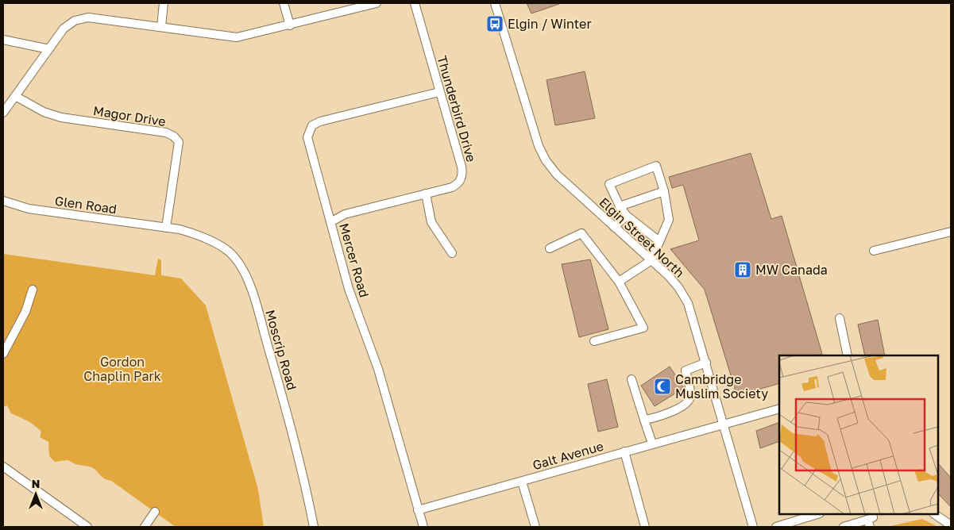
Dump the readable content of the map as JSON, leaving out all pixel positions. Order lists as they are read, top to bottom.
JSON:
{
  "streets": {
    "street": [
      "Thunderbird Drive",
      "Magor Drive",
      "Glen Road",
      "Elgin Street North",
      "Mercer Road",
      "Moscrip Road",
      "Galt Avenue"
    ]
  },
  "crossings": [
    ["Thunderbird Drive", "Mercer Road"],
    ["Magor Drive", "Glen Road"],
    ["Magor Drive", "Moscrip Road"],
    ["Glen Road", "Moscrip Road"],
    ["Elgin Street North", "Galt Avenue"],
    ["Mercer Road", "Galt Avenue"]
  ],
  "parks": ["Gordon Chaplin Park"],
  "places": {
    "bus stop": ["Elgin / Winter"],
    "building": ["MW Canada"],
    "mosque": ["Cambridge Muslim Society"]
  },
  "north": "top"
}
